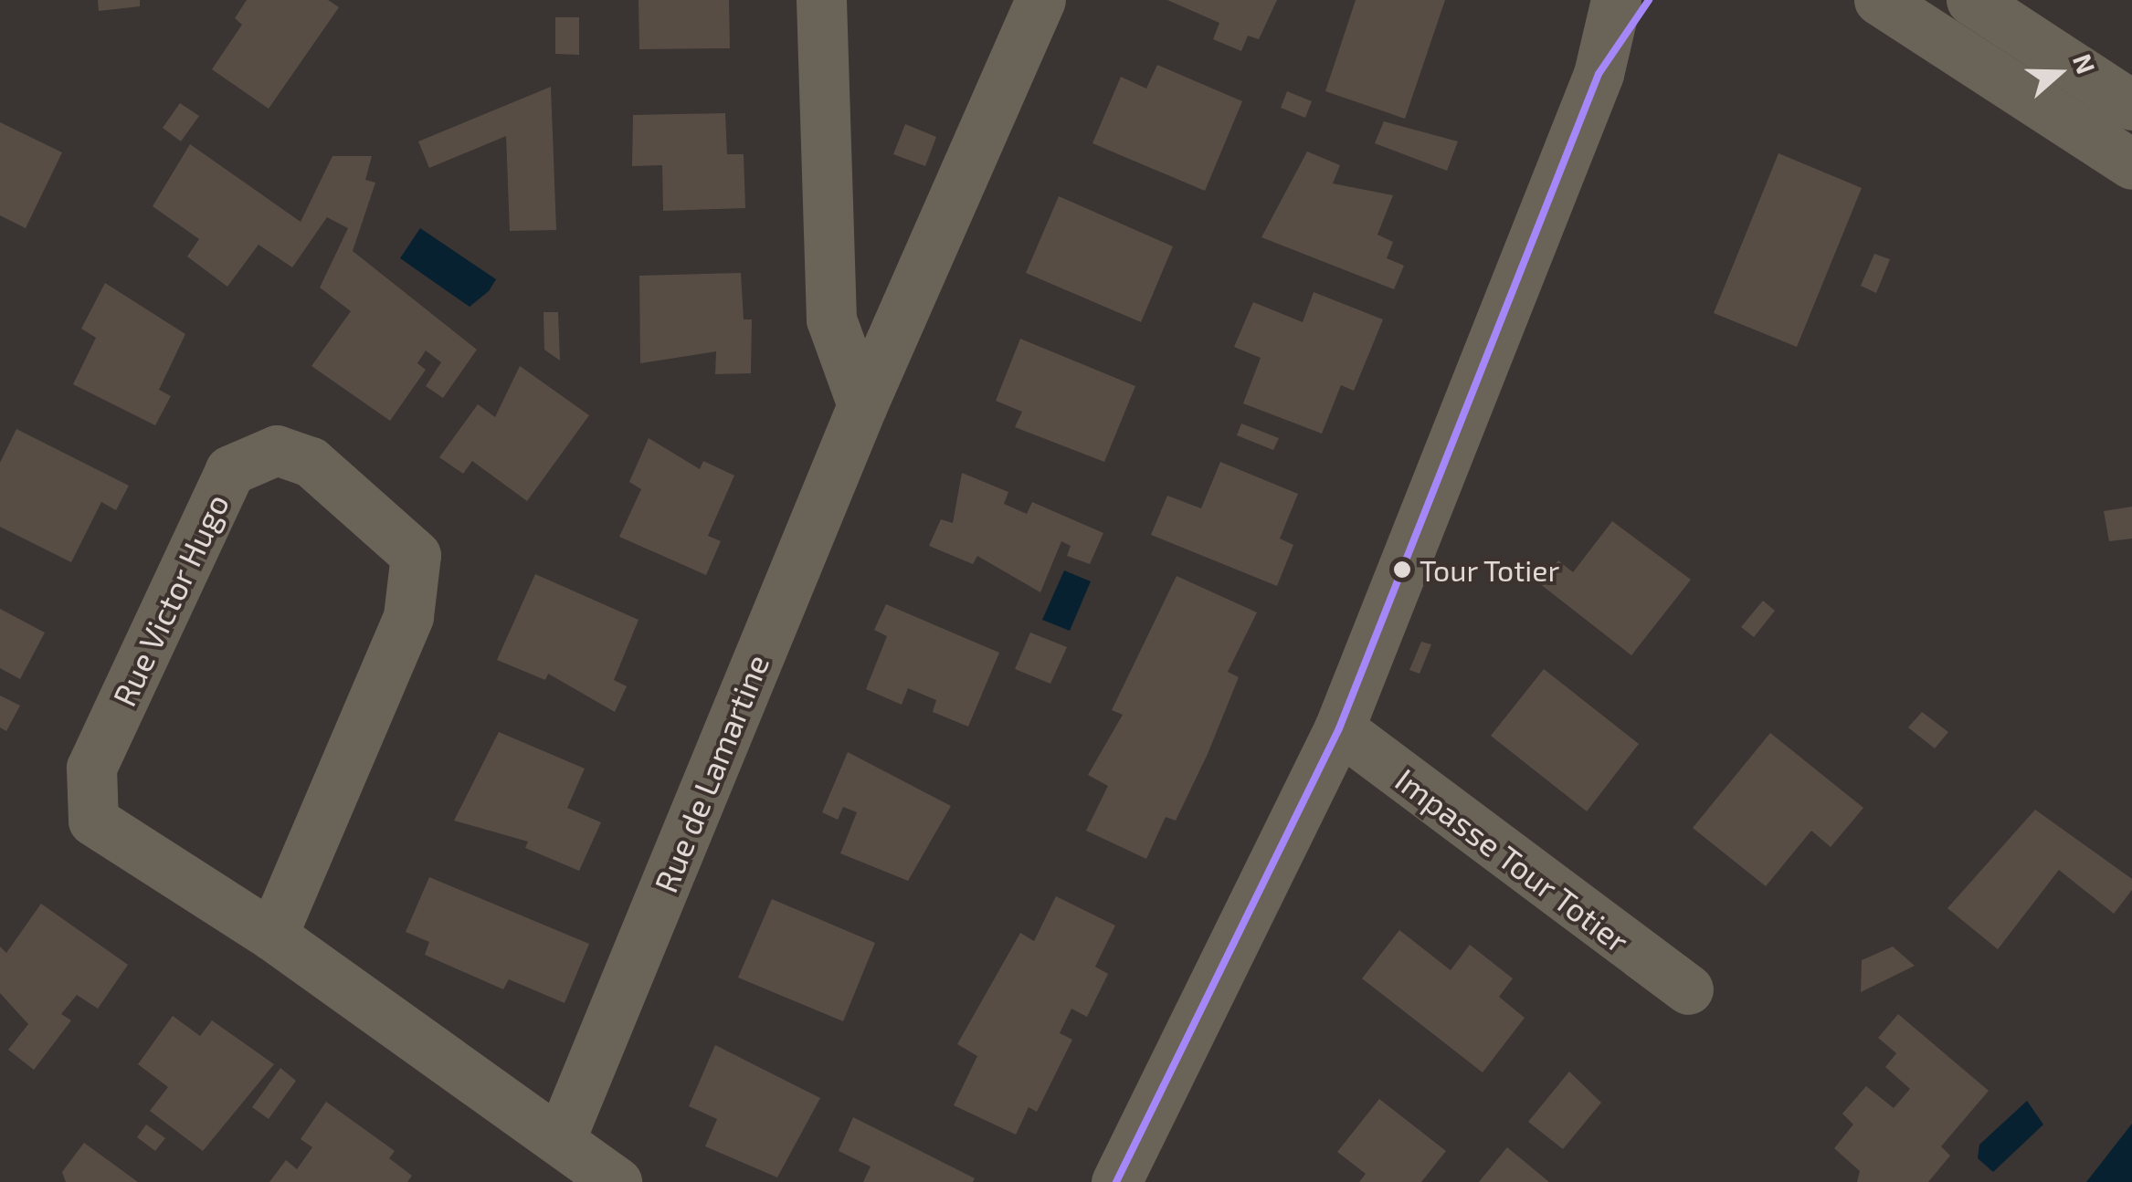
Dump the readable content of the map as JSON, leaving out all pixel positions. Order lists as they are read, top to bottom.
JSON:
{
  "streets": {
    "street": ["Rue Victor Hugo", "Rue de Lamartine", "Impasse Tour Totier"]
  },
  "crossings": [
    ["Rue Victor Hugo", "Rue de Lamartine"]
  ],
  "places": ["Tour Totier"],
  "north": "right"
}
